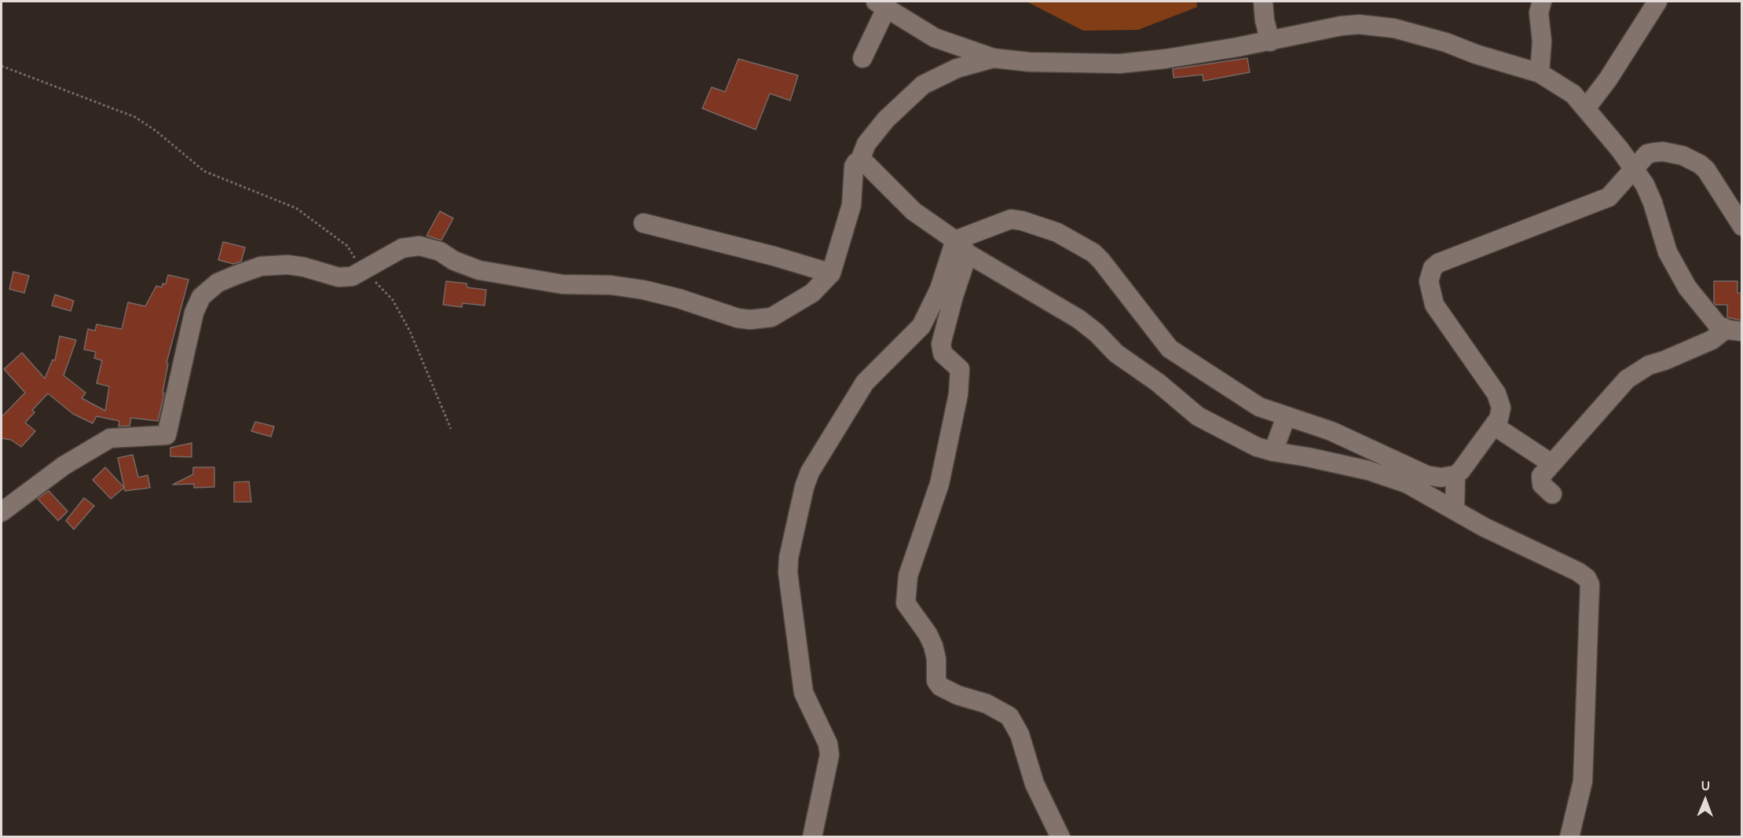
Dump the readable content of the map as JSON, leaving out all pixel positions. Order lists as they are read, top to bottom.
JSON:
{
  "north": "top"
}
